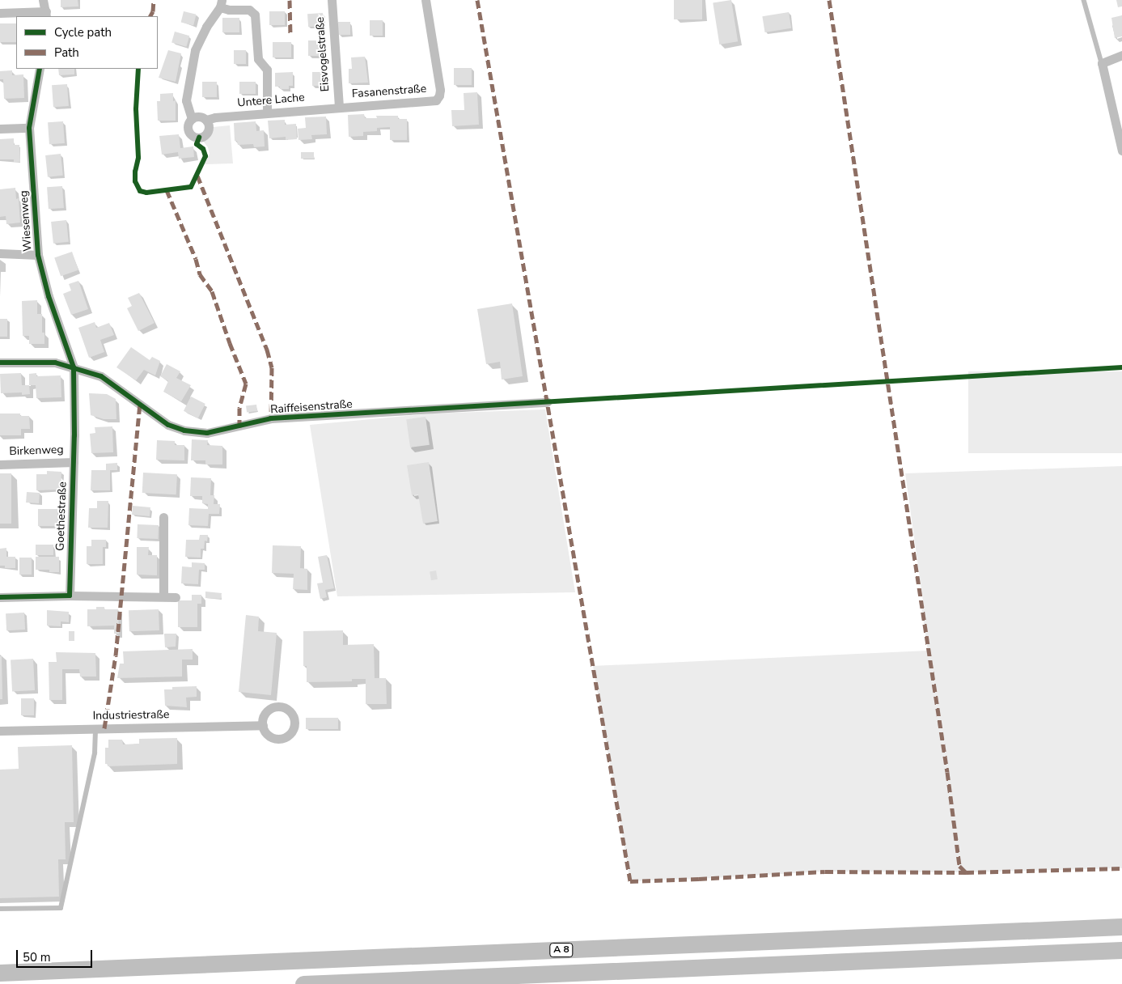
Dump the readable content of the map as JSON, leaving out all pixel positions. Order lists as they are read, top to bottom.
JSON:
{
  "streets": {
    "highway": ["A 8"],
    "street": [
      "Eisvogelstraße",
      "Fasanenstraße",
      "Untere Lache",
      "Wiesenweg",
      "Raiffeisenstraße",
      "Birkenweg",
      "Goethestraße",
      "Industriestraße"
    ]
  },
  "crossings": [
    ["Eisvogelstraße", "Fasanenstraße"],
    ["Eisvogelstraße", "Untere Lache"],
    ["Fasanenstraße", "Untere Lache"],
    ["Wiesenweg", "Raiffeisenstraße"],
    ["Wiesenweg", "Goethestraße"],
    ["Raiffeisenstraße", "Goethestraße"],
    ["Birkenweg", "Goethestraße"]
  ],
  "legend": ["Cycle path", "Path"],
  "scale_bar": "50 m"
}
